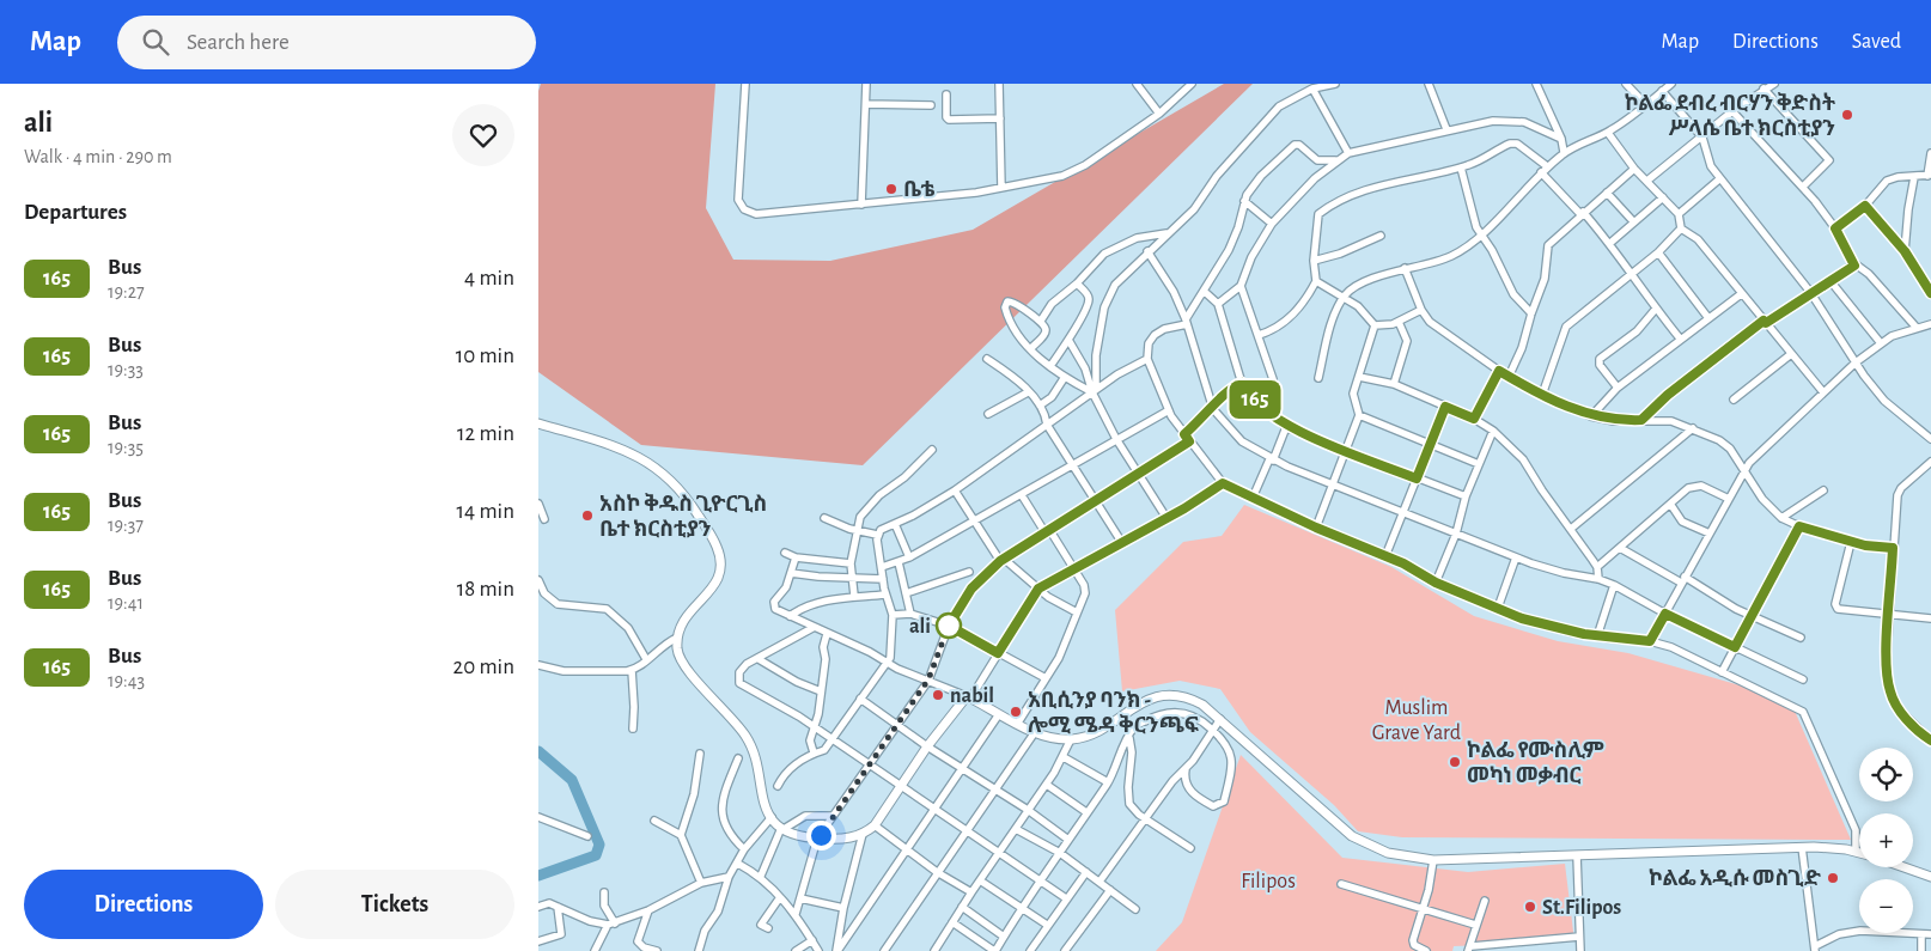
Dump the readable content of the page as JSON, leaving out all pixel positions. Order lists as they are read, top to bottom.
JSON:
{
  "parks": ["Muslim Grave Yard", "Filipos"],
  "places": [
    "ኮልፌ ደብረ ብርሃን ቅድስት ሥላሴ ቤተ ክርስቲያን",
    "ቤቴ",
    "አስኮ ቅዱስ ጊዮርጊስ ቤተ ክርስቲያን",
    "ali",
    "nabil",
    "አቢሲንያ ባንክ - ሎሚ ሜዳ ቅርንጫፍ",
    "ኮልፌ የሙስሊም መካነ መቃብር",
    "ኮልፌ አዲሱ መስጊድ",
    "St.Filipos"
  ],
  "lines": ["bus line 165"],
  "page": {
    "header": "Map",
    "search": "Search here",
    "nav": ["Map", "Directions", "Saved"],
    "heading": [
      ["ali", "Walk · 4 min · 290 m"],
      "Departures"
    ],
    "on_map": "165",
    "list": [
      {
        "mark": "165",
        "name": "Bus",
        "note": "19:27",
        "value": "4 min"
      },
      {
        "mark": "165",
        "name": "Bus",
        "note": "19:33",
        "value": "10 min"
      },
      {
        "mark": "165",
        "name": "Bus",
        "note": "19:35",
        "value": "12 min"
      },
      {
        "mark": "165",
        "name": "Bus",
        "note": "19:37",
        "value": "14 min"
      },
      {
        "mark": "165",
        "name": "Bus",
        "note": "19:41",
        "value": "18 min"
      },
      {
        "mark": "165",
        "name": "Bus",
        "note": "19:43",
        "value": "20 min"
      }
    ],
    "map_buttons": ["+", "−"],
    "buttons": ["Directions", "Tickets"]
  }
}
